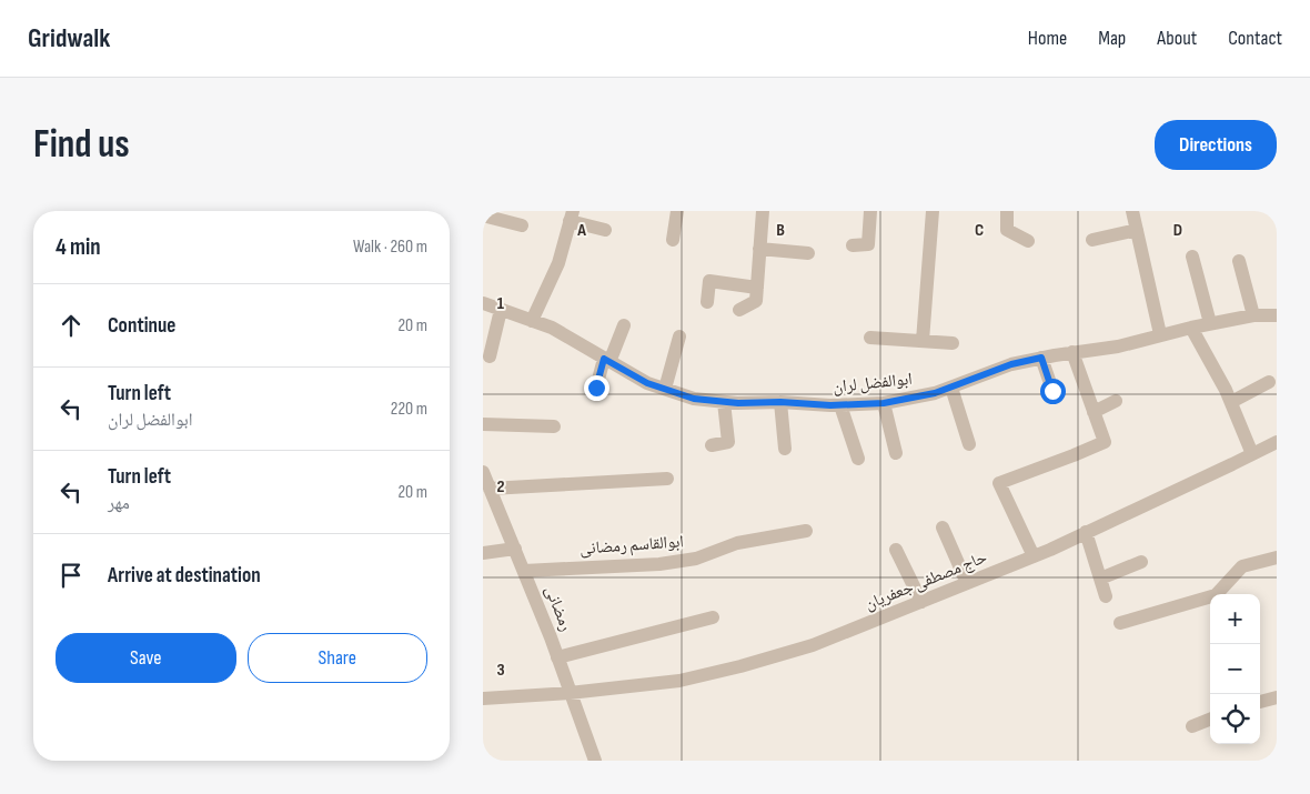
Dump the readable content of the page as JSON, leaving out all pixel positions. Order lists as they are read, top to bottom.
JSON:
{
  "streets": {
    "street": [
      "ابوالفضل لران",
      "ابوالقاسم رمضانی",
      "حاج مصطفی جعفریان",
      "رمضانی"
    ]
  },
  "crossings": [
    ["ابوالقاسم رمضانی", "رمضانی"],
    ["حاج مصطفی جعفریان", "رمضانی"]
  ],
  "page": {
    "header": "Gridwalk",
    "nav": [
      "Home",
      "Map",
      "About",
      "Contact"
    ],
    "buttons": [
      "Directions",
      ["Save", "Share"]
    ],
    "title": "Find us",
    "heading": ["4 min", "Walk · 260 m"],
    "list": [
      ["Continue", "20 m"],
      ["Turn left", "ابوالفضل لران", "220 m"],
      ["Turn left", "مهر", "20 m"],
      "Arrive at destination"
    ],
    "map_buttons": ["+", "−"]
  },
  "grid": {
    "columns": [
      "A",
      "B",
      "C",
      "D"
    ],
    "rows": ["1", "2", "3"]
  }
}
